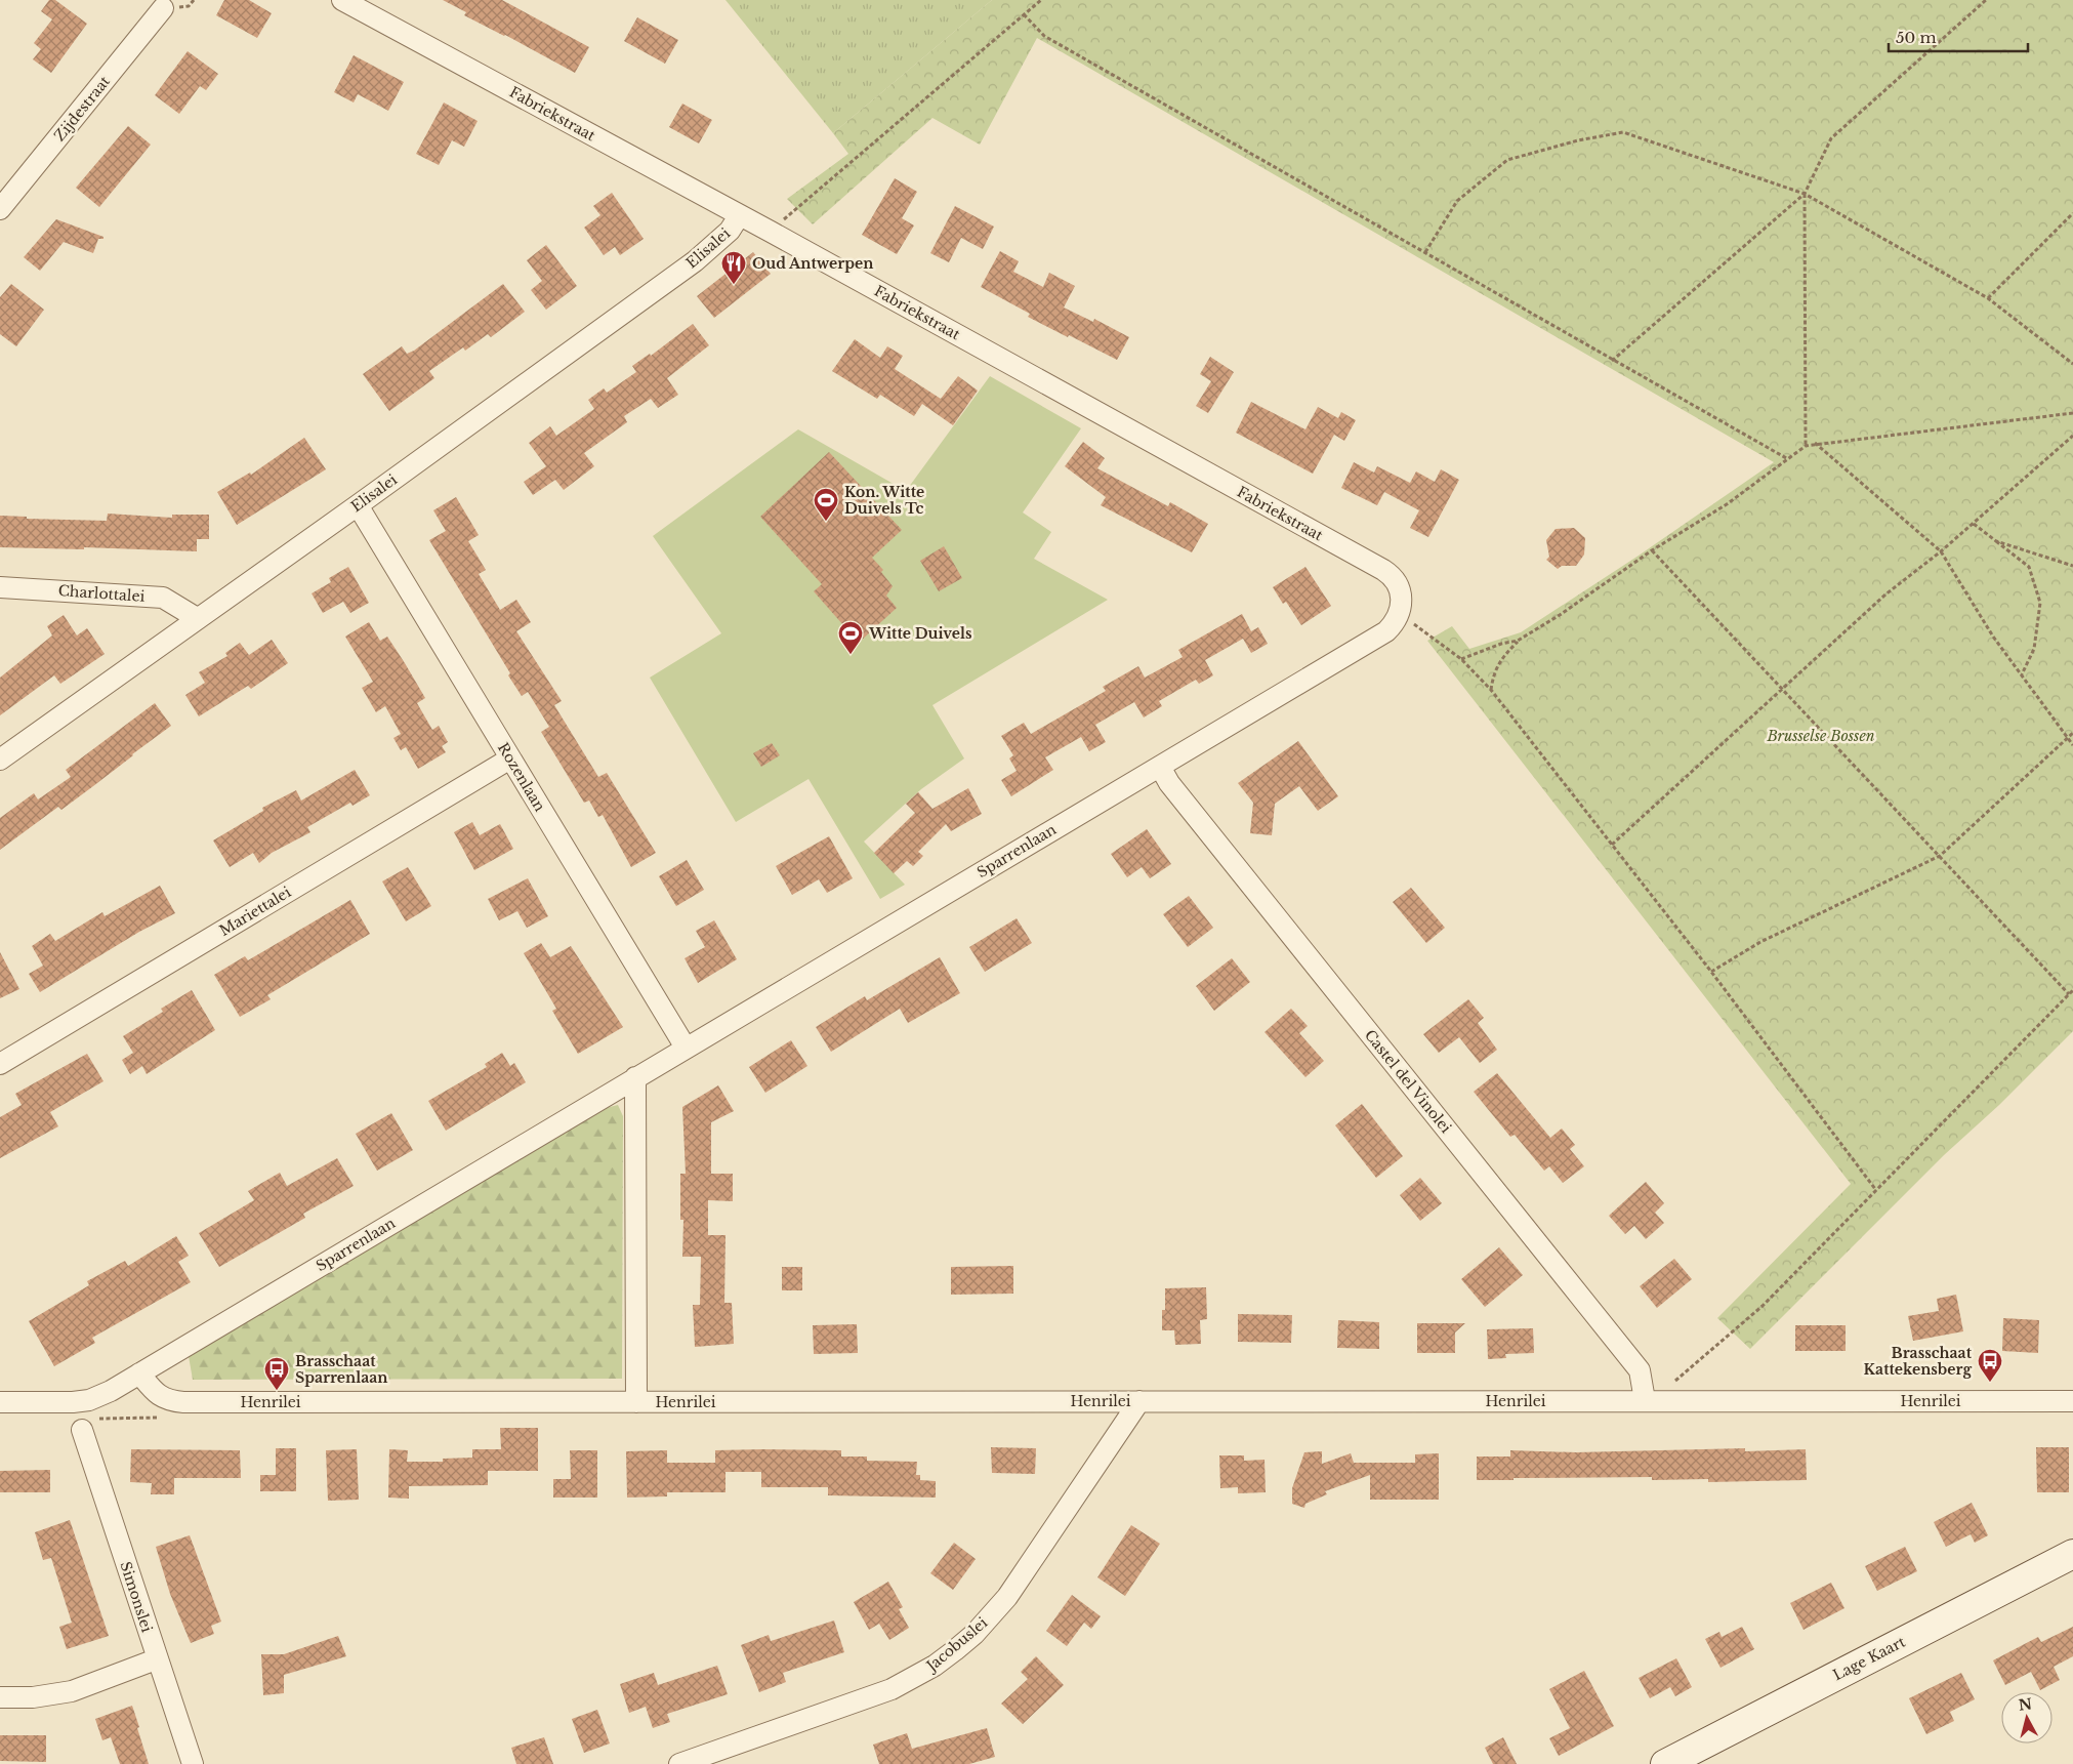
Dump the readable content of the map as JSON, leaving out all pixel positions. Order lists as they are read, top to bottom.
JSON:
{
  "streets": {
    "street": [
      "Zijdestraat",
      "Fabriekstraat",
      "Elisalei",
      "Charlottalei",
      "Rozenlaan",
      "Sparrenlaan",
      "Mariettalei",
      "Castel del Vinolei",
      "Henrilei",
      "Simonslei",
      "Jacobuslei",
      "Lage Kaart"
    ]
  },
  "crossings": [
    ["Fabriekstraat", "Elisalei"],
    ["Fabriekstraat", "Sparrenlaan"],
    ["Elisalei", "Charlottalei"],
    ["Elisalei", "Rozenlaan"],
    ["Rozenlaan", "Sparrenlaan"],
    ["Rozenlaan", "Mariettalei"],
    ["Sparrenlaan", "Castel del Vinolei"],
    ["Sparrenlaan", "Henrilei"],
    ["Castel del Vinolei", "Henrilei"],
    ["Henrilei", "Jacobuslei"]
  ],
  "parks": ["Brusselse Bossen"],
  "places": {
    "restaurant": ["Oud Antwerpen"],
    "sports": ["Kon. Witte Duivels Tc", "Witte Duivels"],
    "bus stop": ["Brasschaat Kattekensberg", "Brasschaat Sparrenlaan"]
  },
  "scale_bar": "50 m",
  "north": "top"
}
